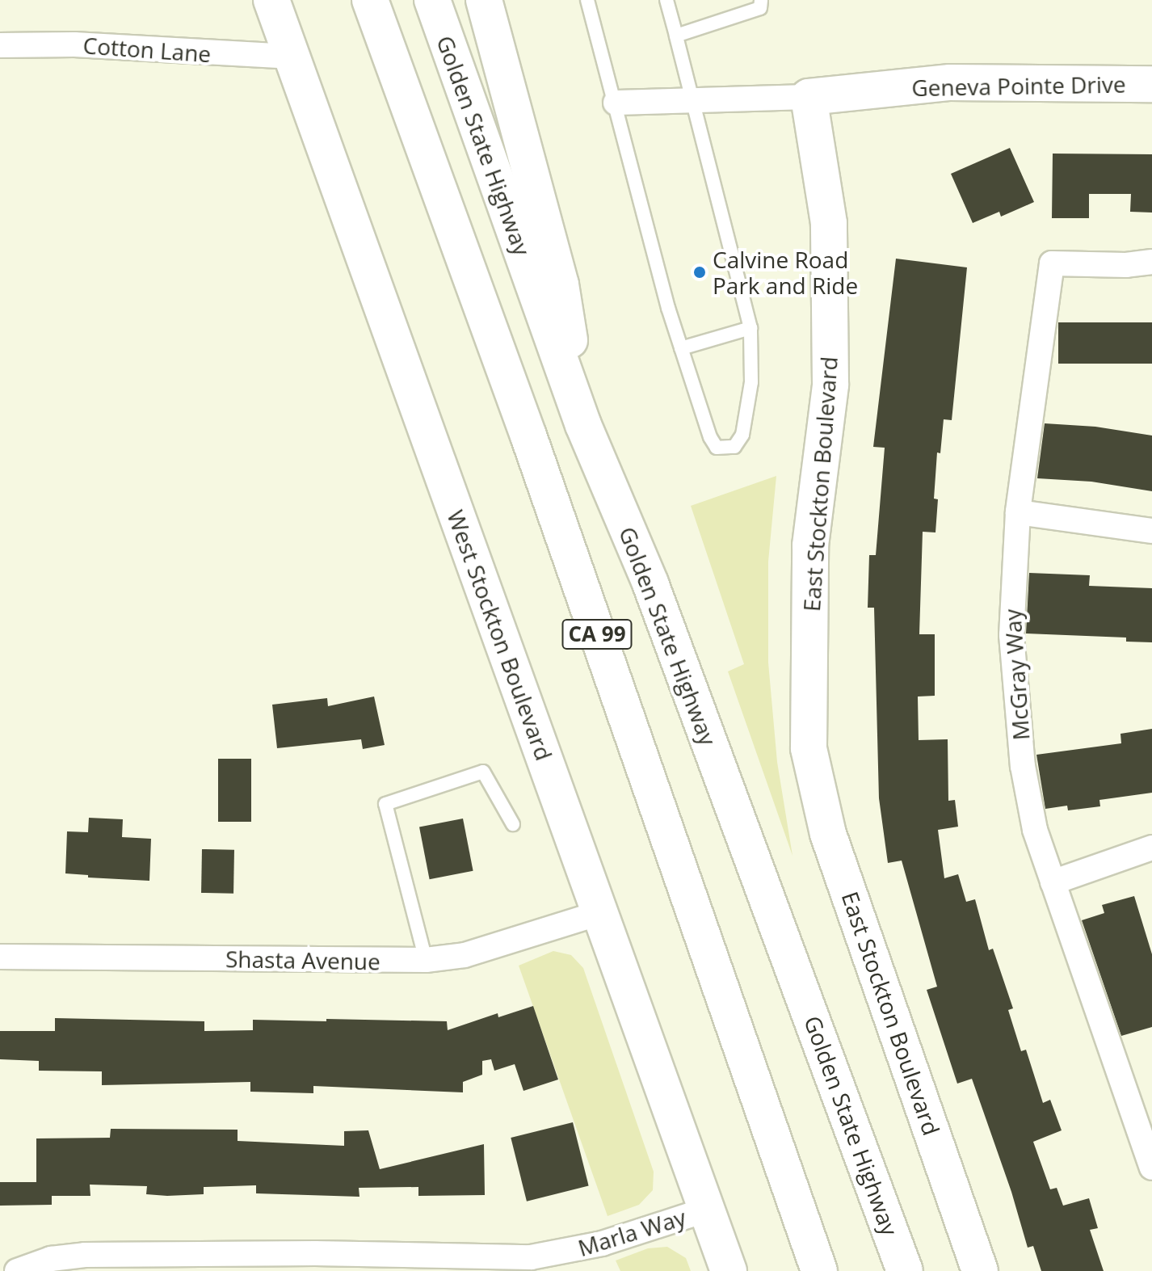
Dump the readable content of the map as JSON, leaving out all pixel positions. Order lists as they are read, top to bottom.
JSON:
{
  "streets": {
    "main road": [
      "Geneva Pointe Drive",
      "Golden State Highway",
      "East Stockton Boulevard",
      "CA 99",
      "West Stockton Boulevard"
    ],
    "street": [
      "Cotton Lane",
      "McGray Way",
      "Shasta Avenue",
      "Marla Way"
    ]
  },
  "crossings": [
    ["Cotton Lane", "West Stockton Boulevard"],
    ["Geneva Pointe Drive", "East Stockton Boulevard"],
    ["West Stockton Boulevard", "Shasta Avenue"],
    ["West Stockton Boulevard", "Marla Way"]
  ],
  "places": ["Calvine Road Park and Ride"]
}
